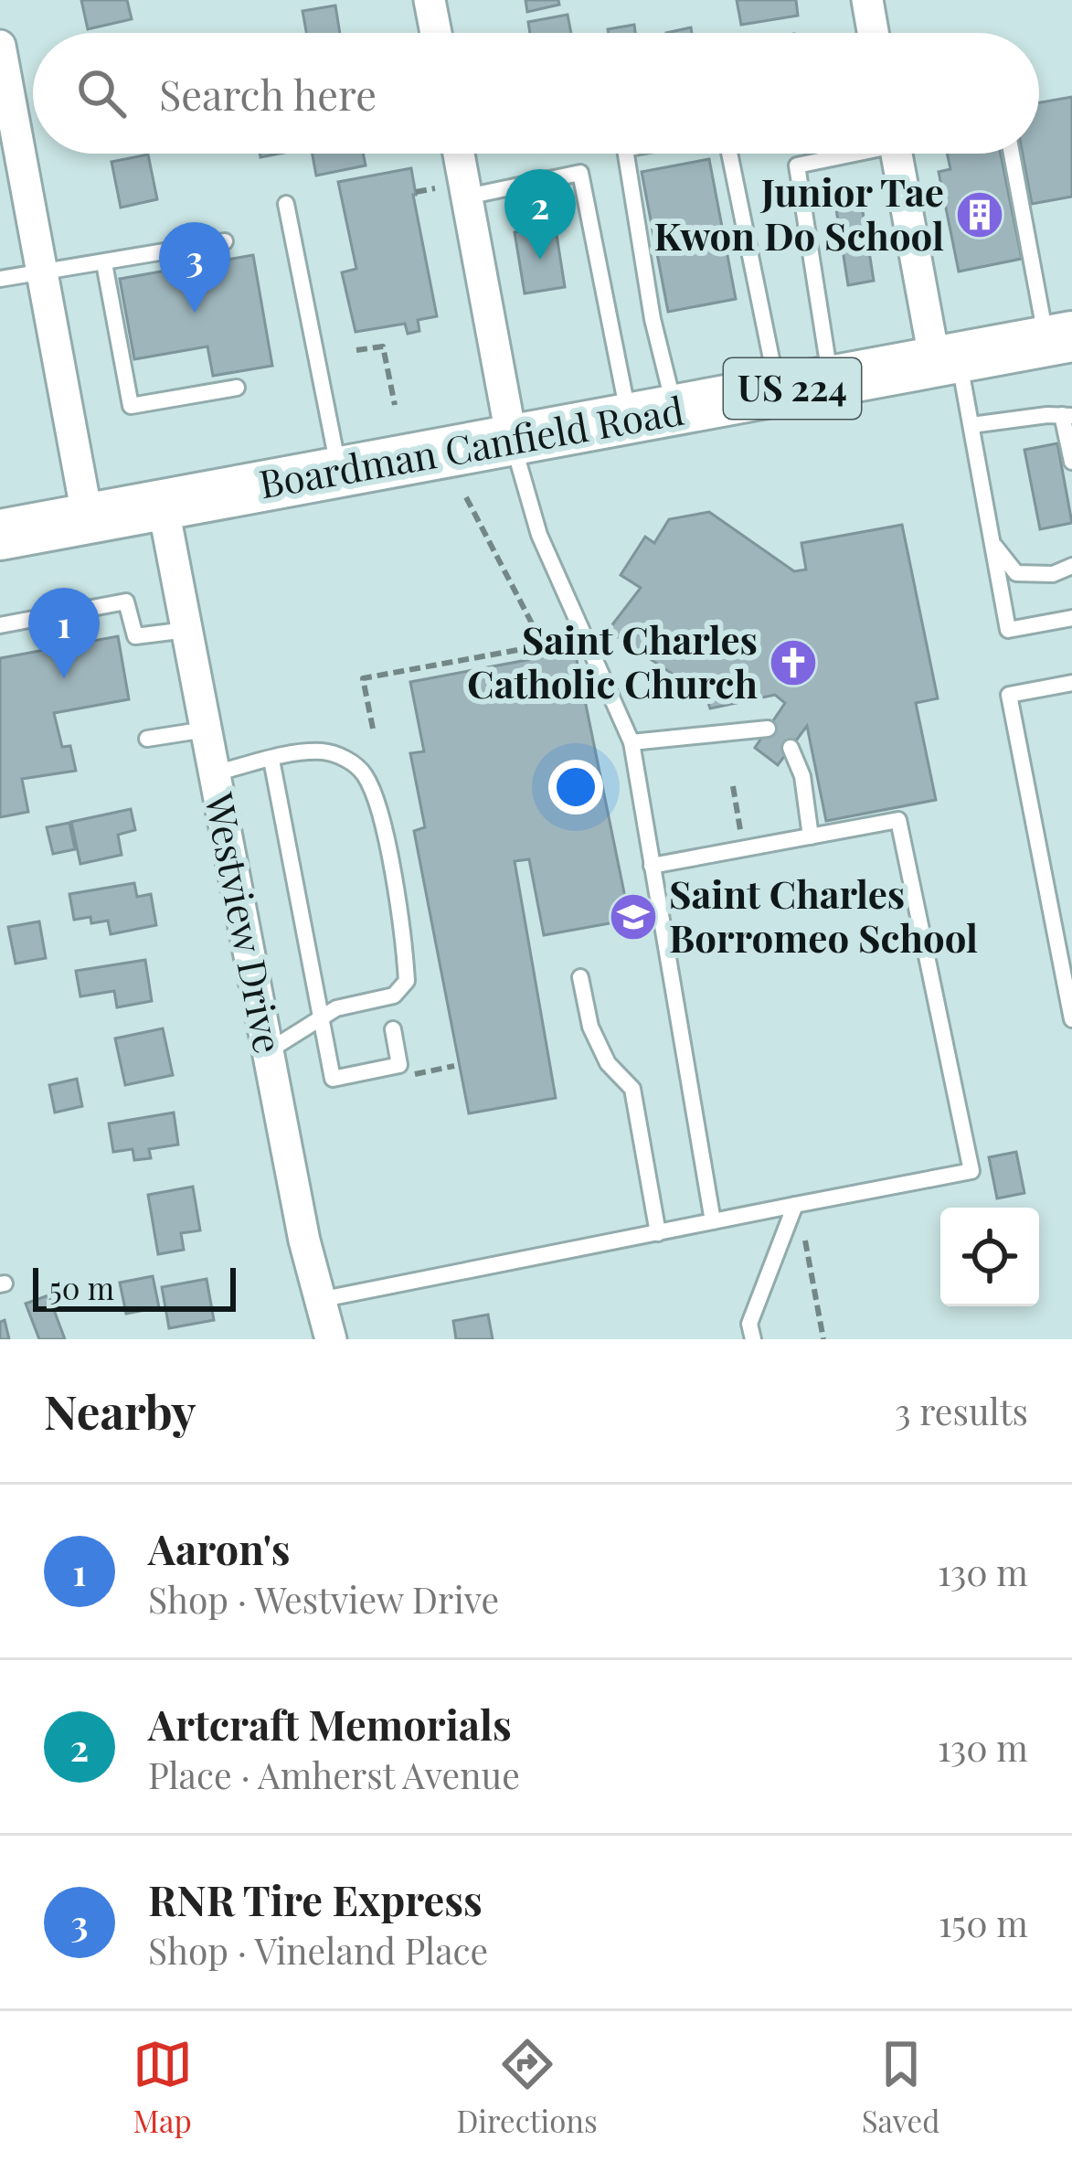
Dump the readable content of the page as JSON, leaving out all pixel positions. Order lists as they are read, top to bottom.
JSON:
{
  "streets": {
    "main road": ["US 224", "Boardman Canfield Road"],
    "street": ["Westview Drive"]
  },
  "crossings": [
    ["Boardman Canfield Road", "Westview Drive"]
  ],
  "places": {
    "building": ["Junior Tae Kwon Do School"],
    "church": ["Saint Charles Catholic Church"],
    "school or university": ["Saint Charles Borromeo School"]
  },
  "scale_bar": "50 m",
  "page": {
    "search": "Search here",
    "pins": ["2", "3", "1"],
    "scale": "50 m",
    "heading": ["Nearby", "3 results"],
    "list": [
      {
        "mark": "1",
        "name": "Aaron's",
        "note": "Shop · Westview Drive",
        "value": "130 m"
      },
      {
        "mark": "2",
        "name": "Artcraft Memorials",
        "note": "Place · Amherst Avenue",
        "value": "130 m"
      },
      {
        "mark": "3",
        "name": "RNR Tire Express",
        "note": "Shop · Vineland Place",
        "value": "150 m"
      }
    ],
    "nav": ["Map", "Directions", "Saved"]
  }
}
